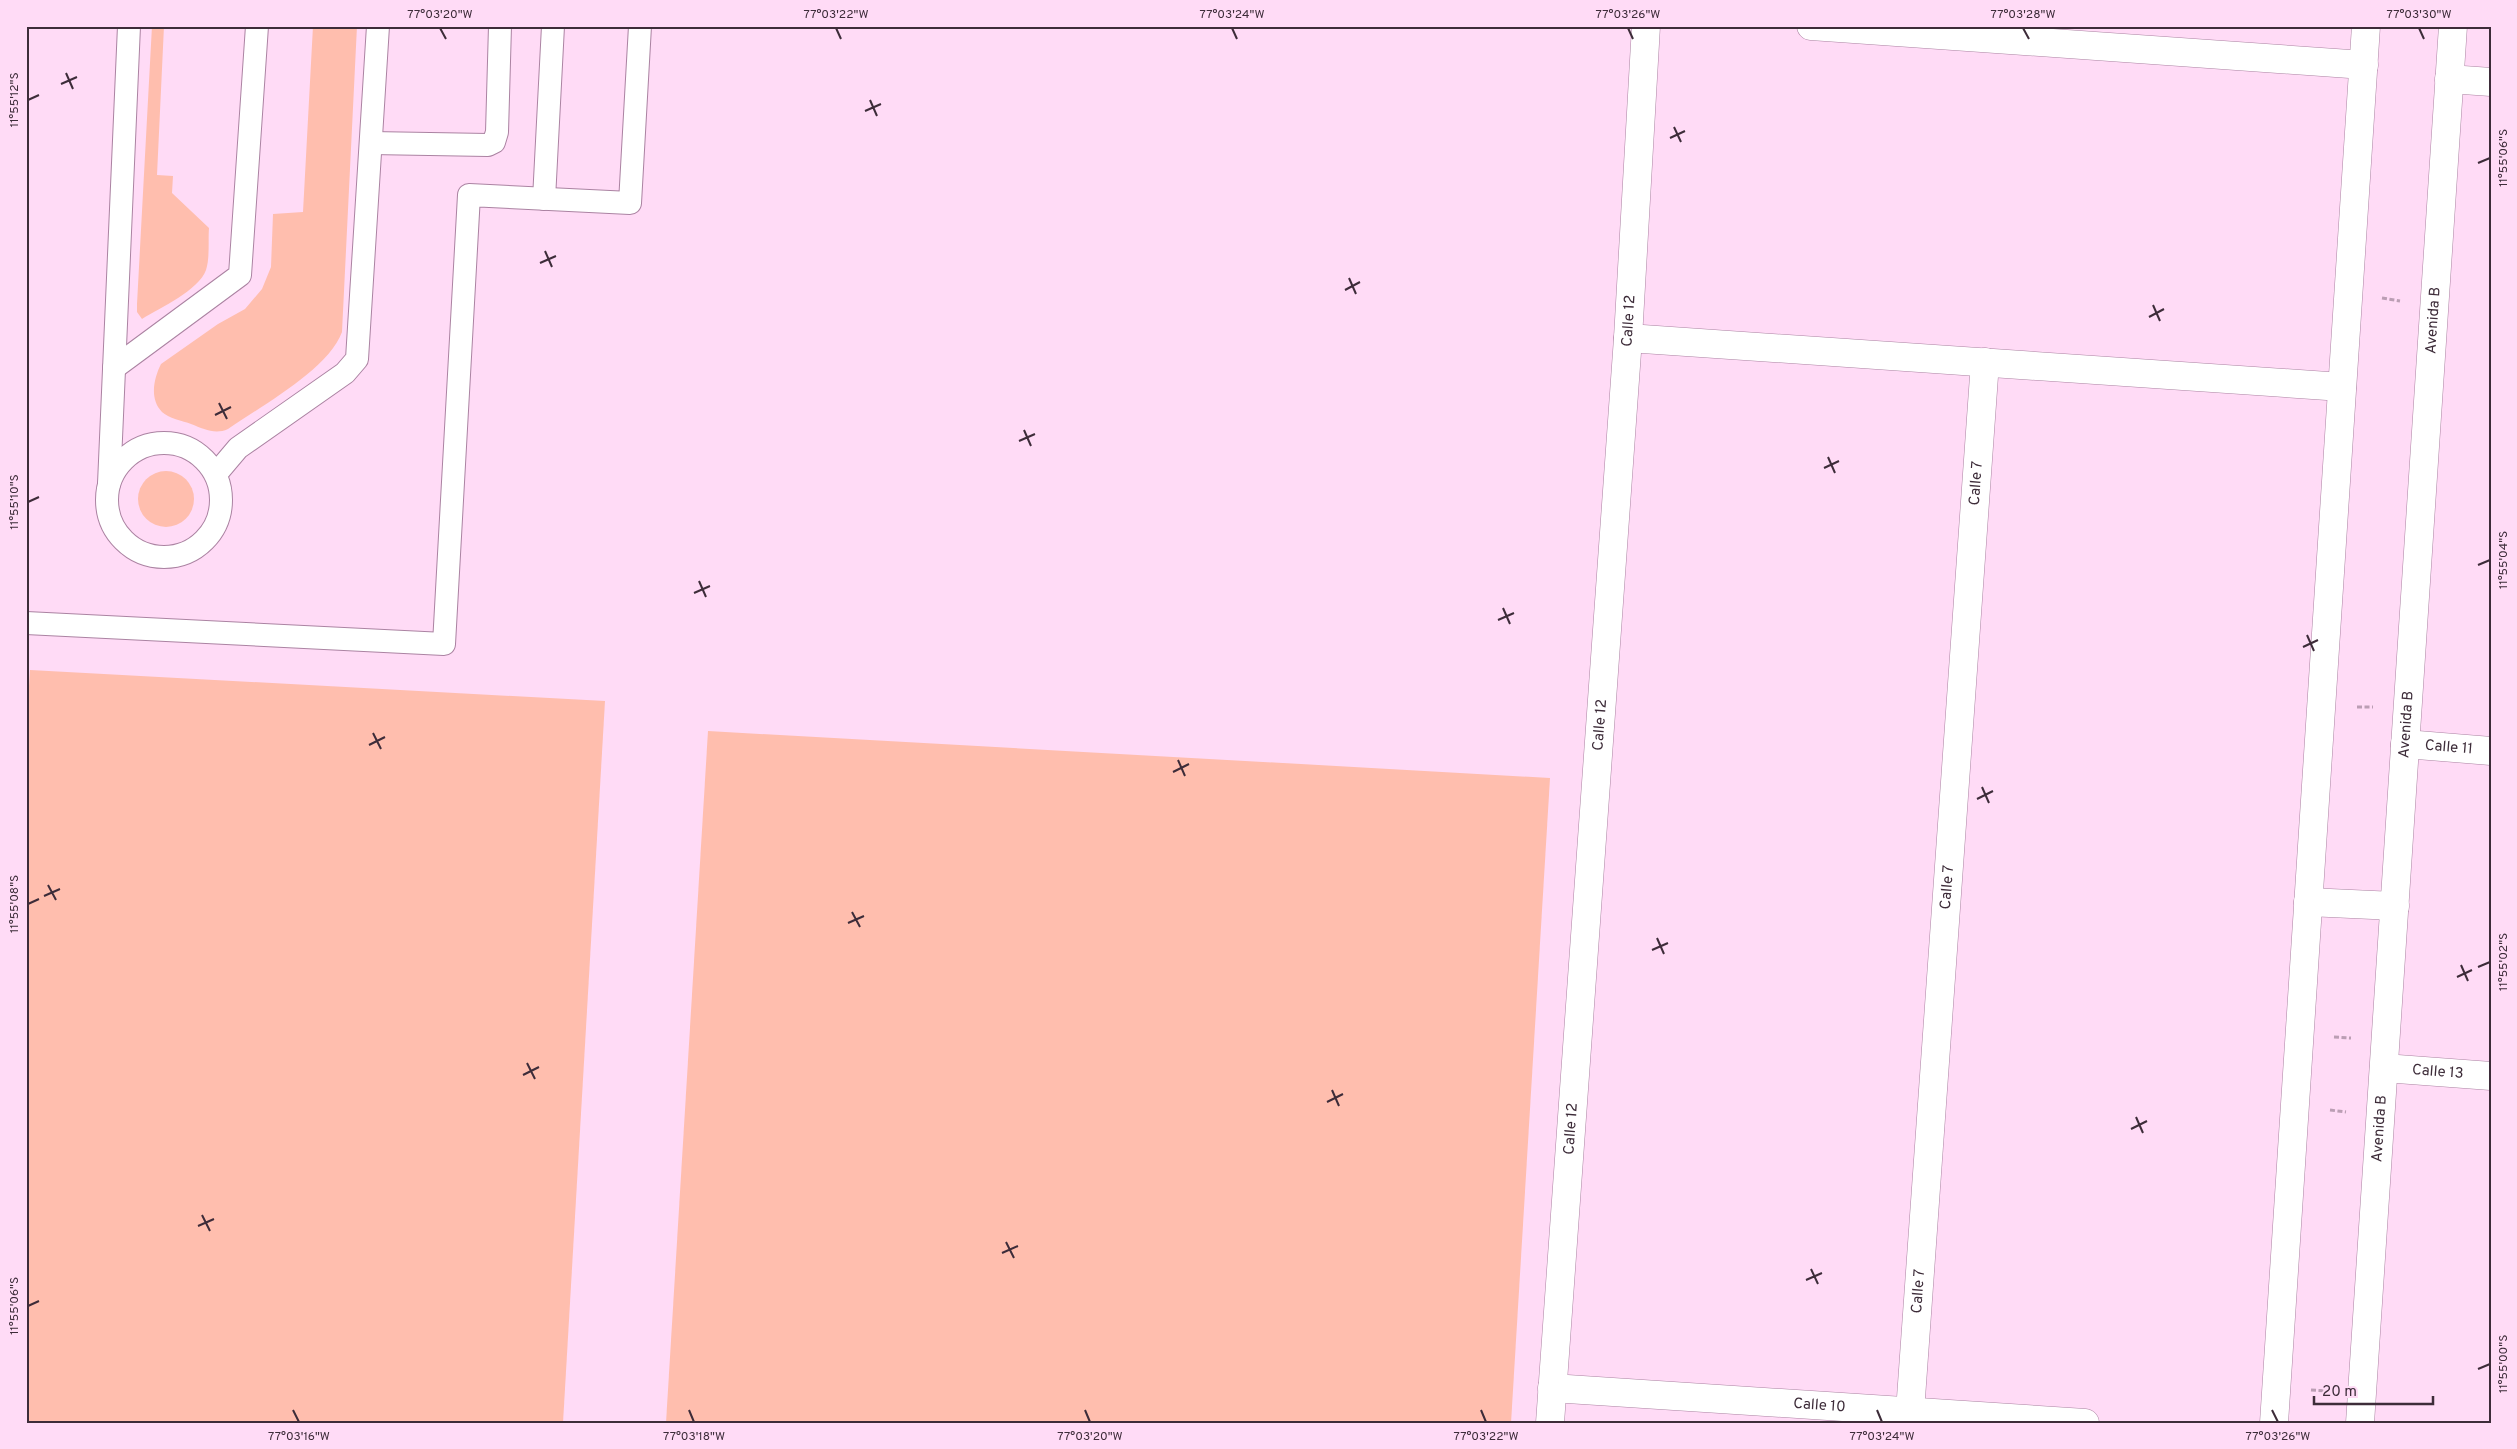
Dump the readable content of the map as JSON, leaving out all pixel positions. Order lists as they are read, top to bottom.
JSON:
{
  "streets": {
    "street": [
      "Avenida B",
      "Calle 12",
      "Calle 7",
      "Calle 11",
      "Calle 13",
      "Calle 10"
    ]
  },
  "crossings": [
    ["Avenida B", "Calle 11"],
    ["Avenida B", "Calle 13"],
    ["Calle 12", "Calle 10"],
    ["Calle 7", "Calle 10"]
  ],
  "scale_bar": "20 m",
  "coordinates": [
    "77°03'20\"W",
    "77°03'22\"W",
    "77°03'24\"W",
    "77°03'26\"W",
    "77°03'28\"W",
    "77°03'30\"W",
    "11°55'12\"S",
    "11°55'06\"S",
    "11°55'10\"S",
    "11°55'04\"S",
    "11°55'08\"S",
    "11°55'02\"S",
    "11°55'00\"S",
    "77°03'16\"W",
    "77°03'18\"W"
  ]
}
